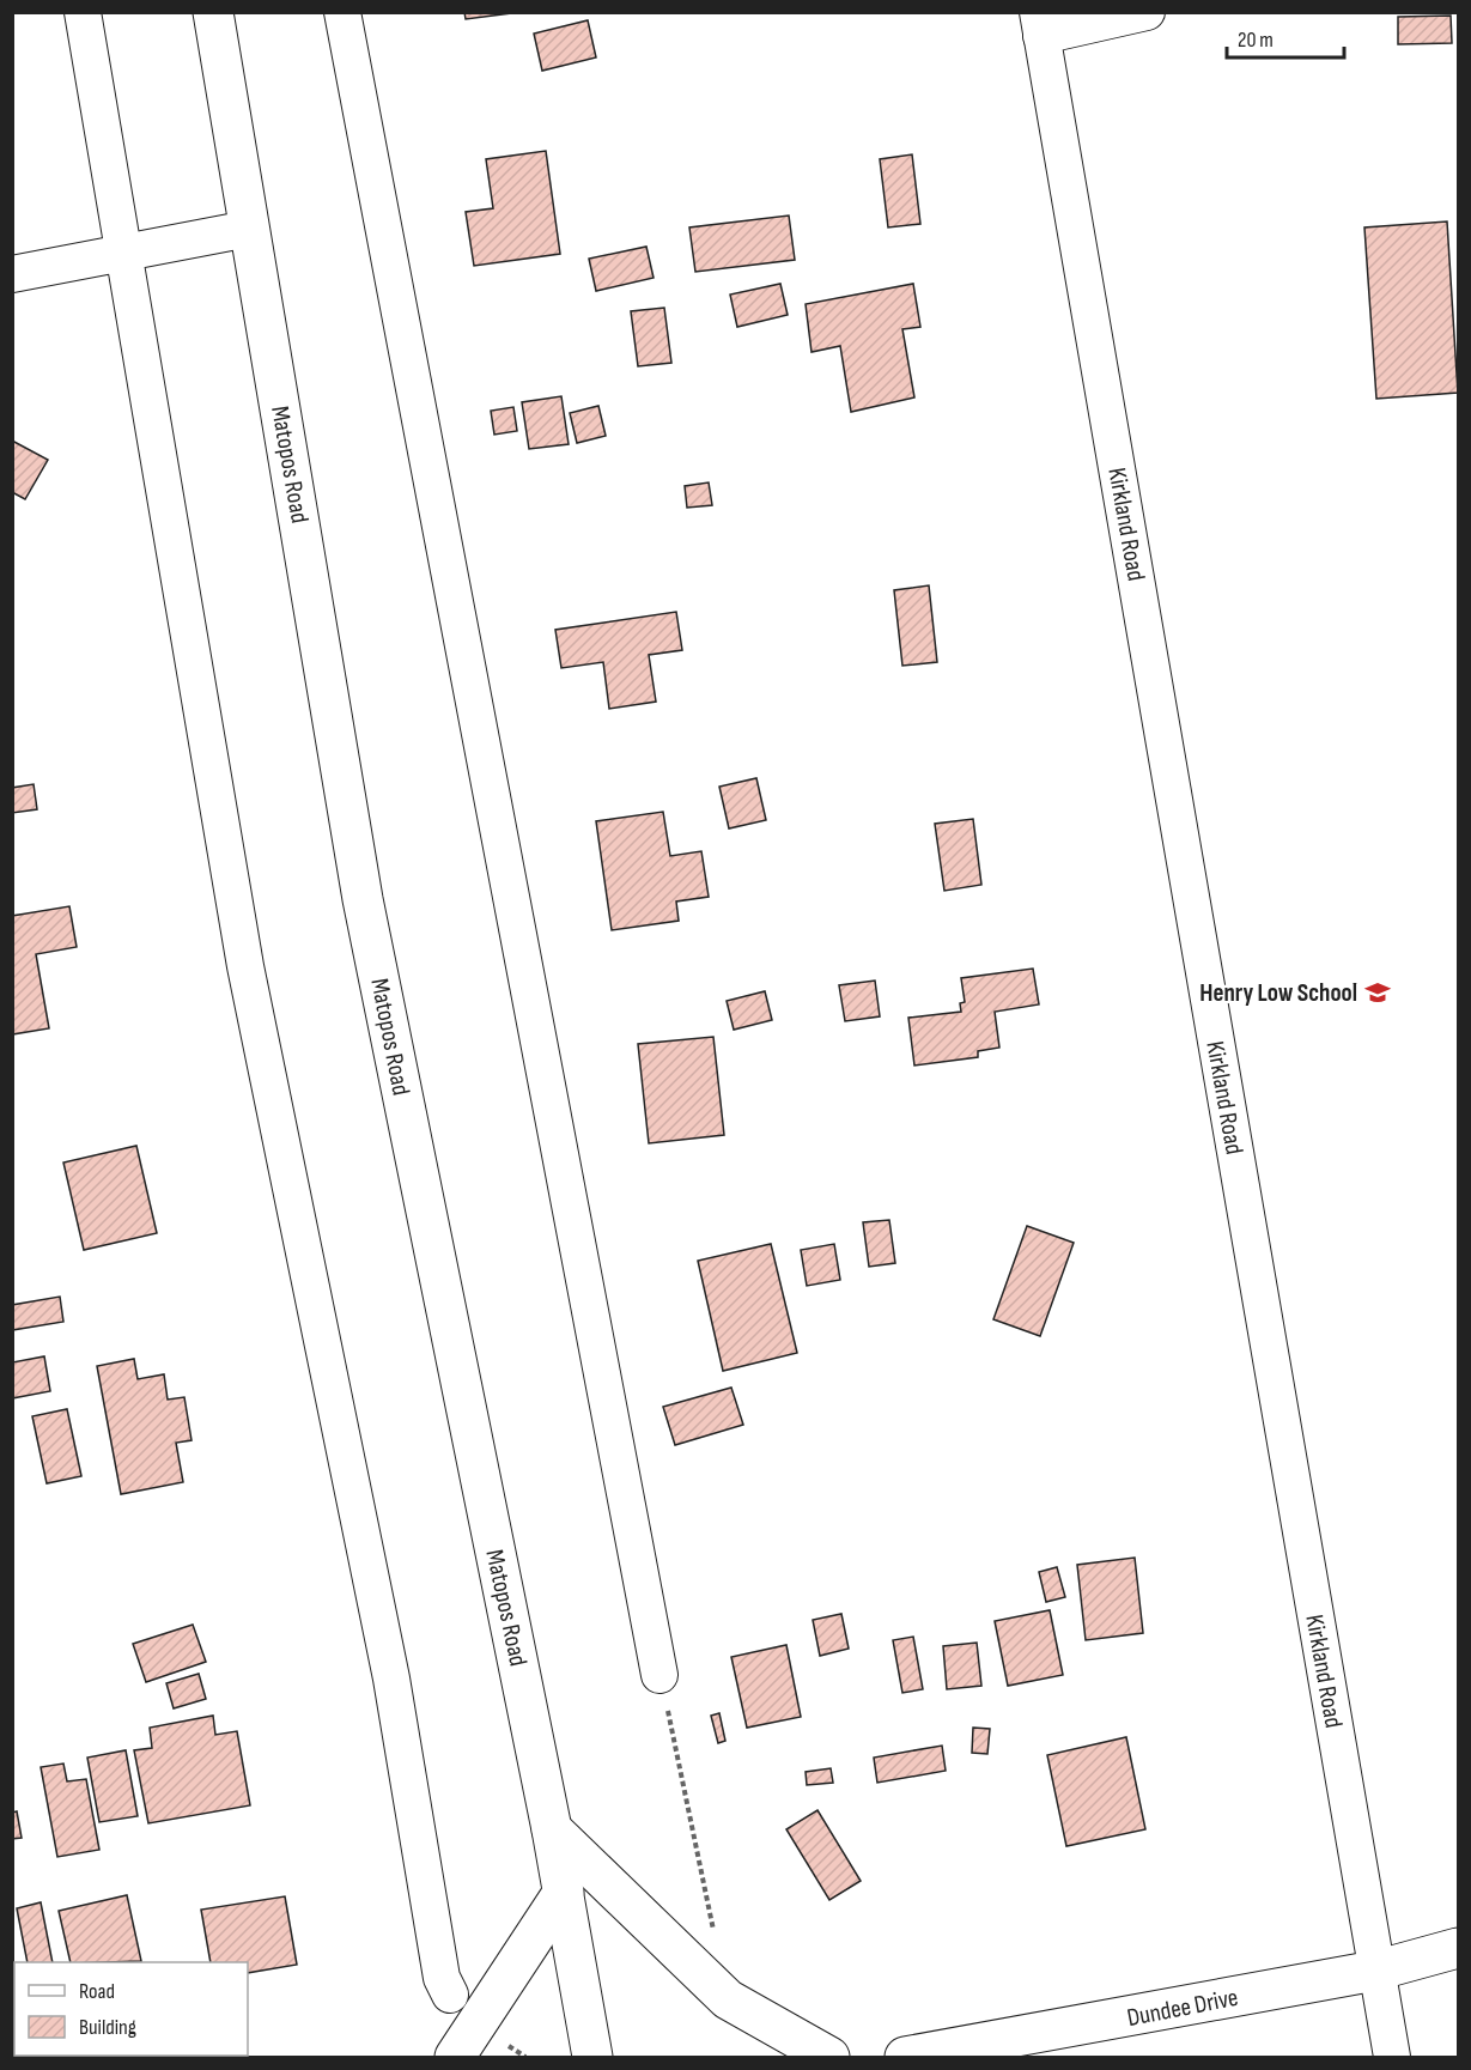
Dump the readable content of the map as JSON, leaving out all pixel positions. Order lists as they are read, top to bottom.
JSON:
{
  "streets": {
    "main road": ["Matopos Road", "Dundee Drive"],
    "street": ["Kirkland Road"]
  },
  "crossings": [
    ["Kirkland Road", "Dundee Drive"]
  ],
  "places": {
    "school or university": ["Henry Low School"]
  },
  "legend": ["Road", "Building"],
  "scale_bar": "20 m"
}
